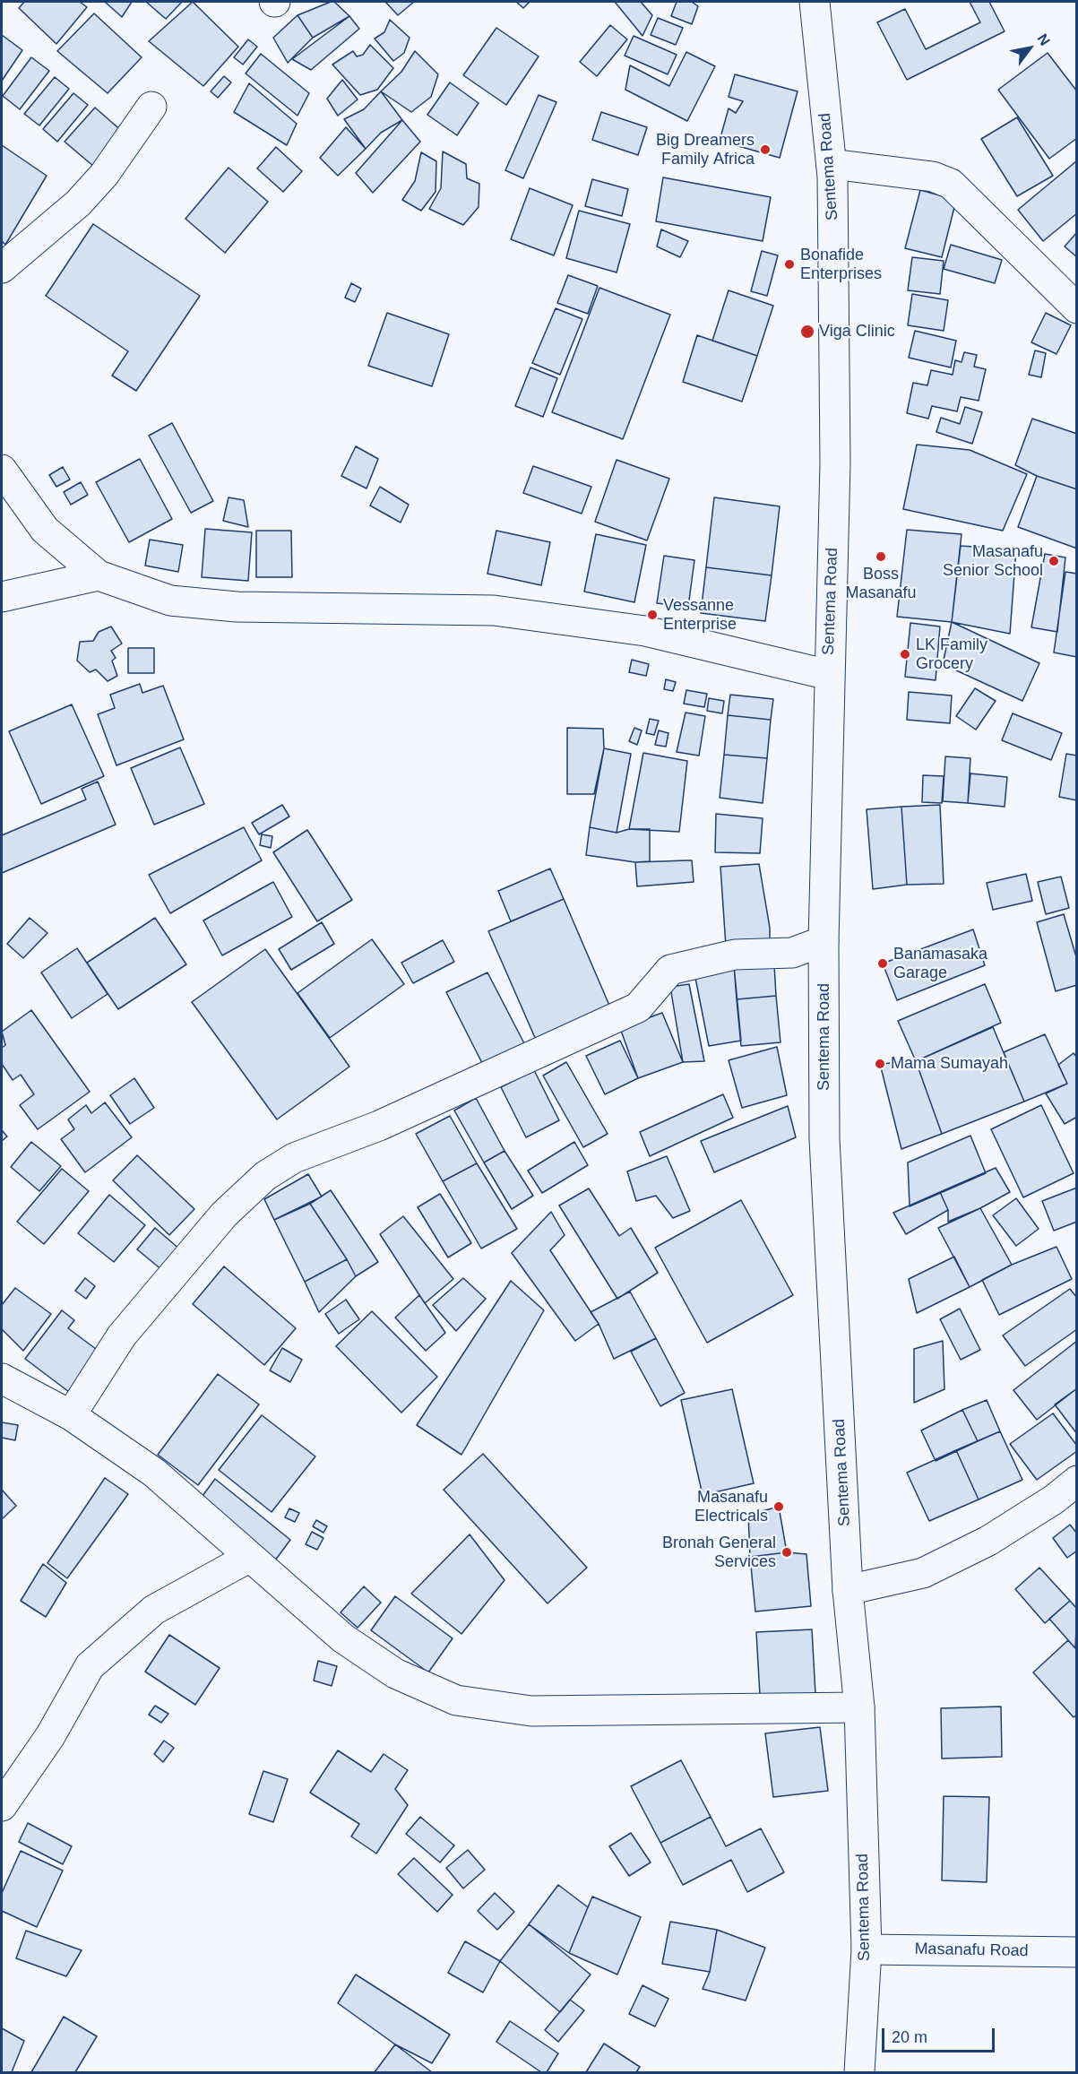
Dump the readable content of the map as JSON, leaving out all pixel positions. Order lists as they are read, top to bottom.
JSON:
{
  "streets": {
    "street": ["Sentema Road", "Masanafu Road"]
  },
  "crossings": [
    ["Sentema Road", "Masanafu Road"]
  ],
  "places": [
    "Big Dreamers Family Africa",
    "Bonafide Enterprises",
    "Viga Clinic",
    "Boss Masanafu",
    "Masanafu Senior School",
    "Vessanne Enterprise",
    "LK Family Grocery",
    "Banamasaka Garage",
    "Mama Sumayah",
    "Masanafu Electricals",
    "Bronah General Services"
  ],
  "scale_bar": "20 m",
  "north": "top right"
}
